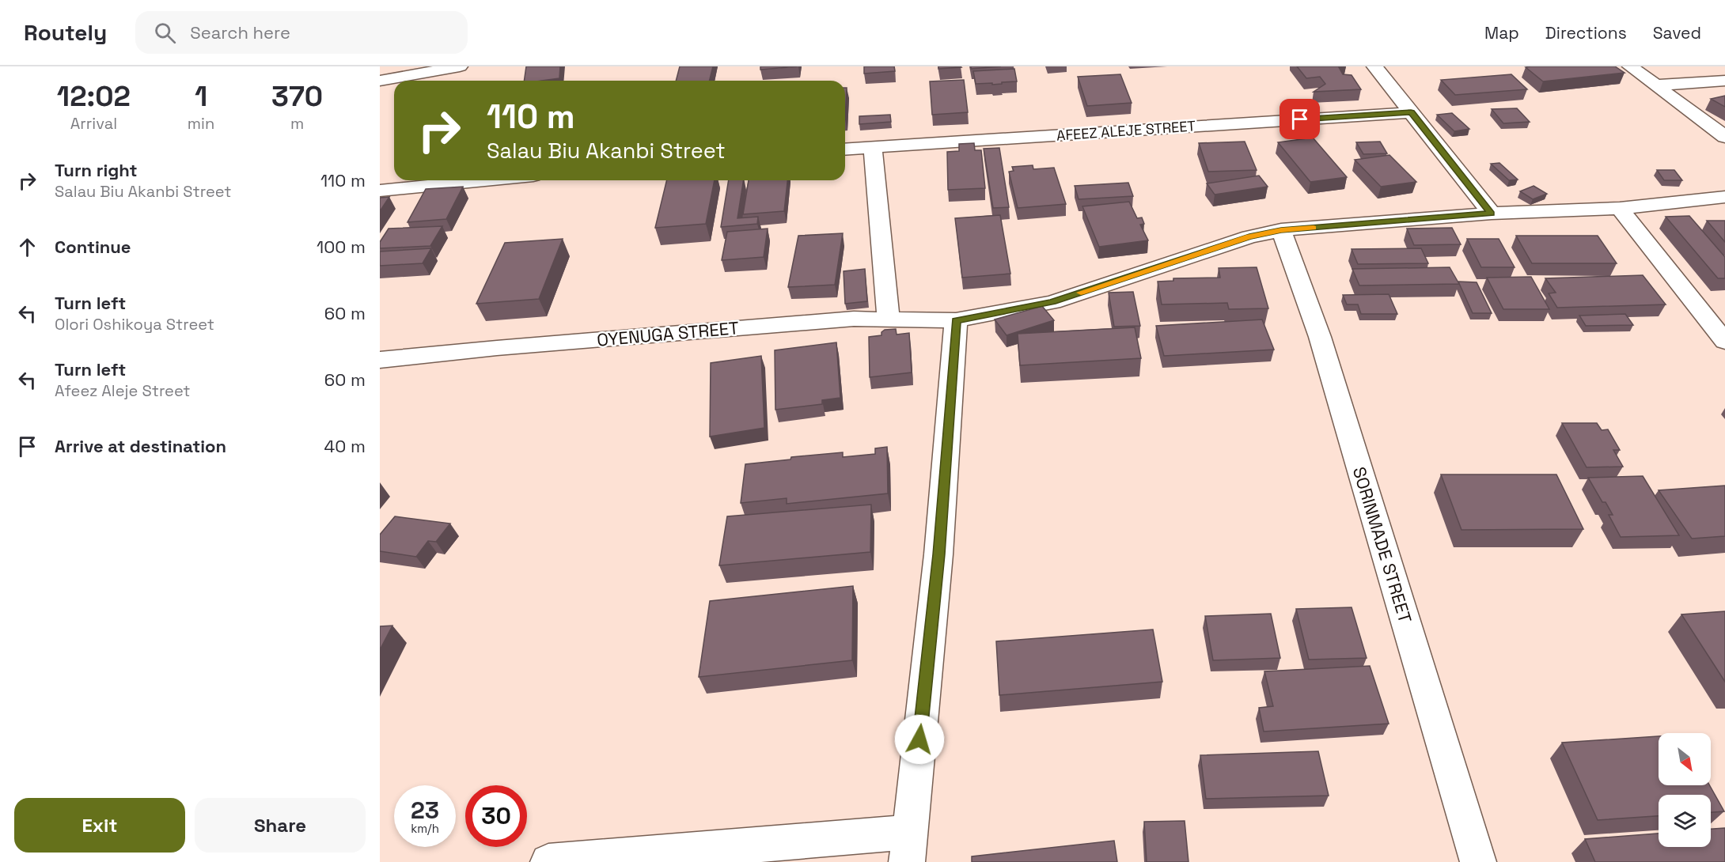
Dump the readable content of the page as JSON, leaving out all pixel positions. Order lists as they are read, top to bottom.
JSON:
{
  "streets": {
    "street": ["AFEEZ ALEJE STREET", "OYENUGA STREET", "SORINMADE STREET"]
  },
  "crossings": [
    ["OYENUGA STREET", "SORINMADE STREET"]
  ],
  "north": "bottom right",
  "page": {
    "header": "Routely",
    "search": "Search here",
    "nav": ["Map", "Directions", "Saved"],
    "eta": [
      "12:02",
      "Arrival",
      "1",
      "min",
      "370",
      "m"
    ],
    "turn": ["110 m", "Salau Biu Akanbi Street"],
    "list": [
      {
        "name": "Turn right",
        "note": "Salau Biu Akanbi Street",
        "value": "110 m"
      },
      {
        "name": "Continue",
        "value": "100 m"
      },
      {
        "name": "Turn left",
        "note": "Olori Oshikoya Street",
        "value": "60 m"
      },
      {
        "name": "Turn left",
        "note": "Afeez Aleje Street",
        "value": "60 m"
      },
      {
        "name": "Arrive at destination",
        "value": "40 m"
      }
    ],
    "speed": "23 km/h",
    "limit": "30",
    "buttons": ["Exit", "Share"]
  }
}
